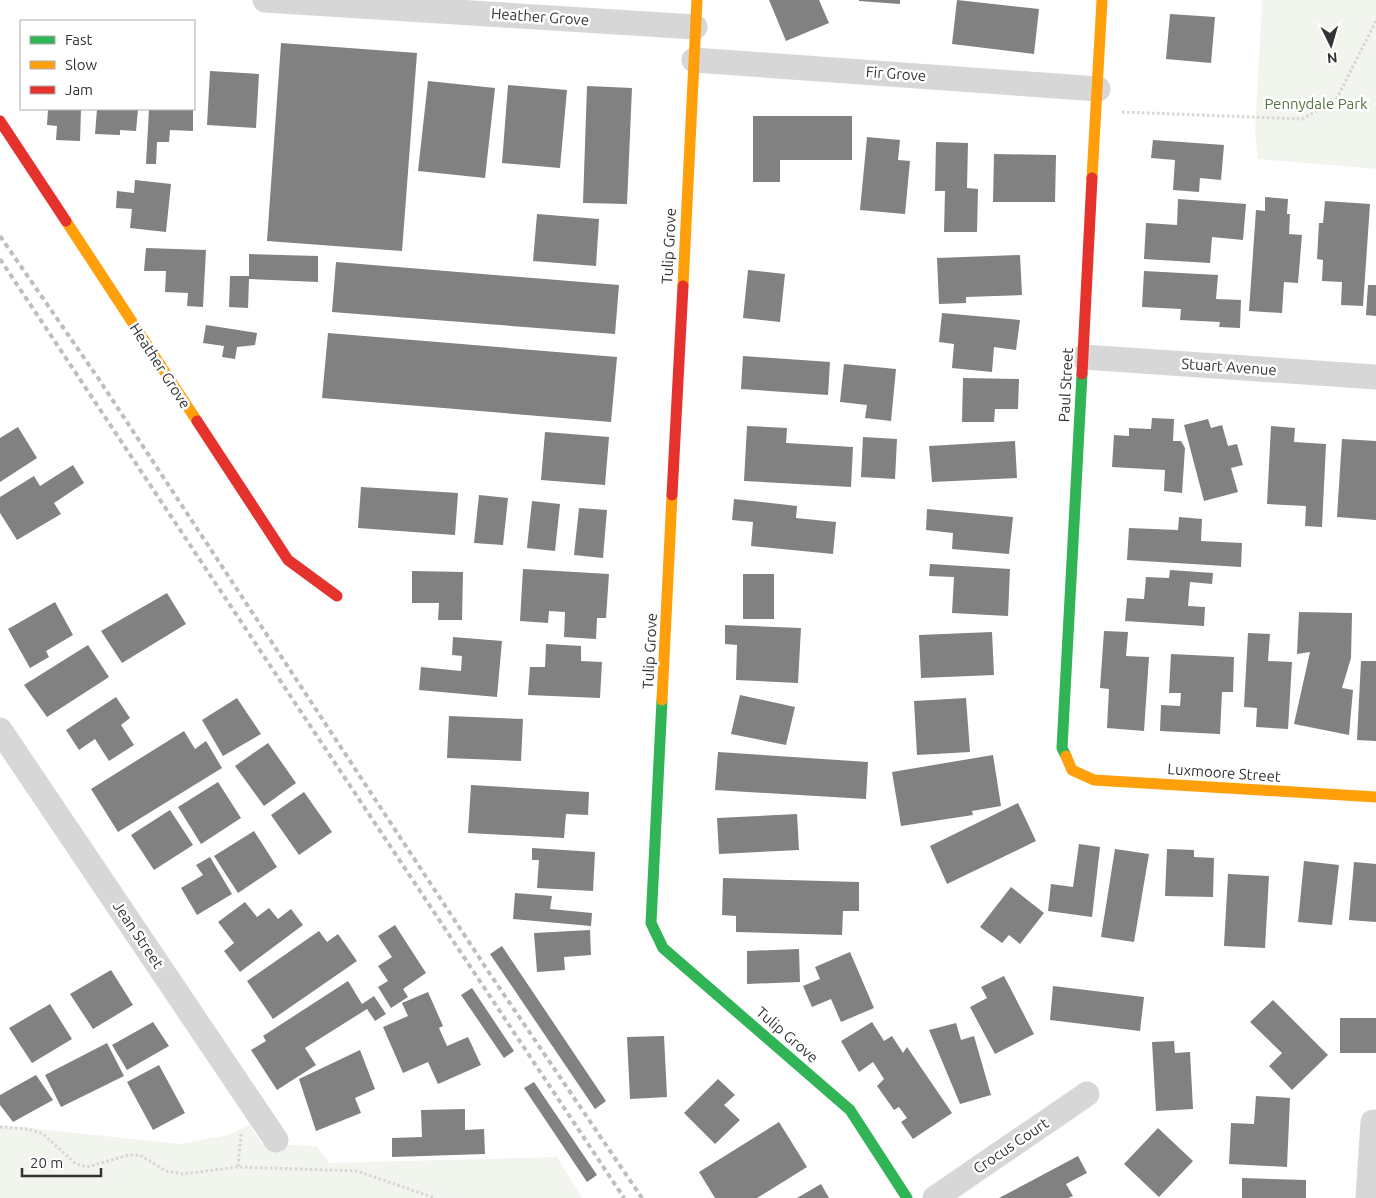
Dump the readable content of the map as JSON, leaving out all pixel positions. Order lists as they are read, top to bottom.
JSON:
{
  "streets": {
    "street": [
      "Heather Grove",
      "Fir Grove",
      "Tulip Grove",
      "Stuart Avenue",
      "Paul Street",
      "Luxmoore Street",
      "Jean Street",
      "Crocus Court"
    ]
  },
  "crossings": [
    ["Heather Grove", "Tulip Grove"],
    ["Fir Grove", "Tulip Grove"],
    ["Fir Grove", "Paul Street"],
    ["Stuart Avenue", "Paul Street"],
    ["Paul Street", "Luxmoore Street"]
  ],
  "parks": ["Pennydale Park"],
  "legend": ["Fast", "Slow", "Jam"],
  "scale_bar": "20 m",
  "north": "bottom"
}
